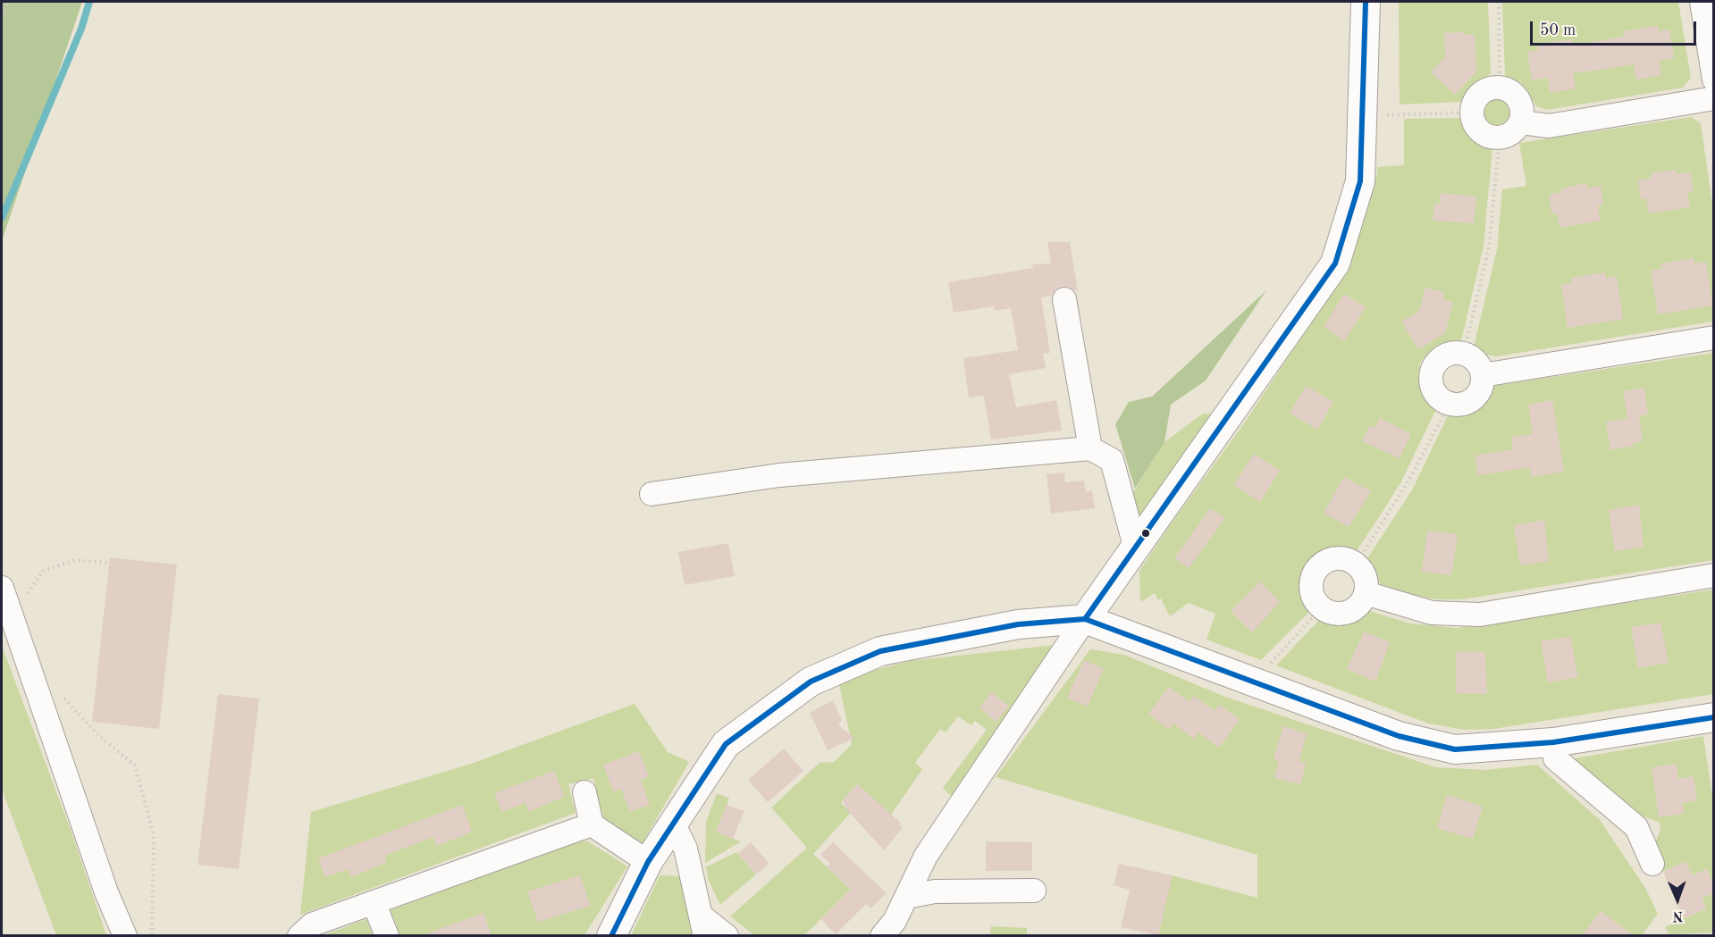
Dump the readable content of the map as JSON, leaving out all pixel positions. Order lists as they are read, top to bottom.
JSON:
{
  "scale_bar": "50 m",
  "north": "bottom"
}
